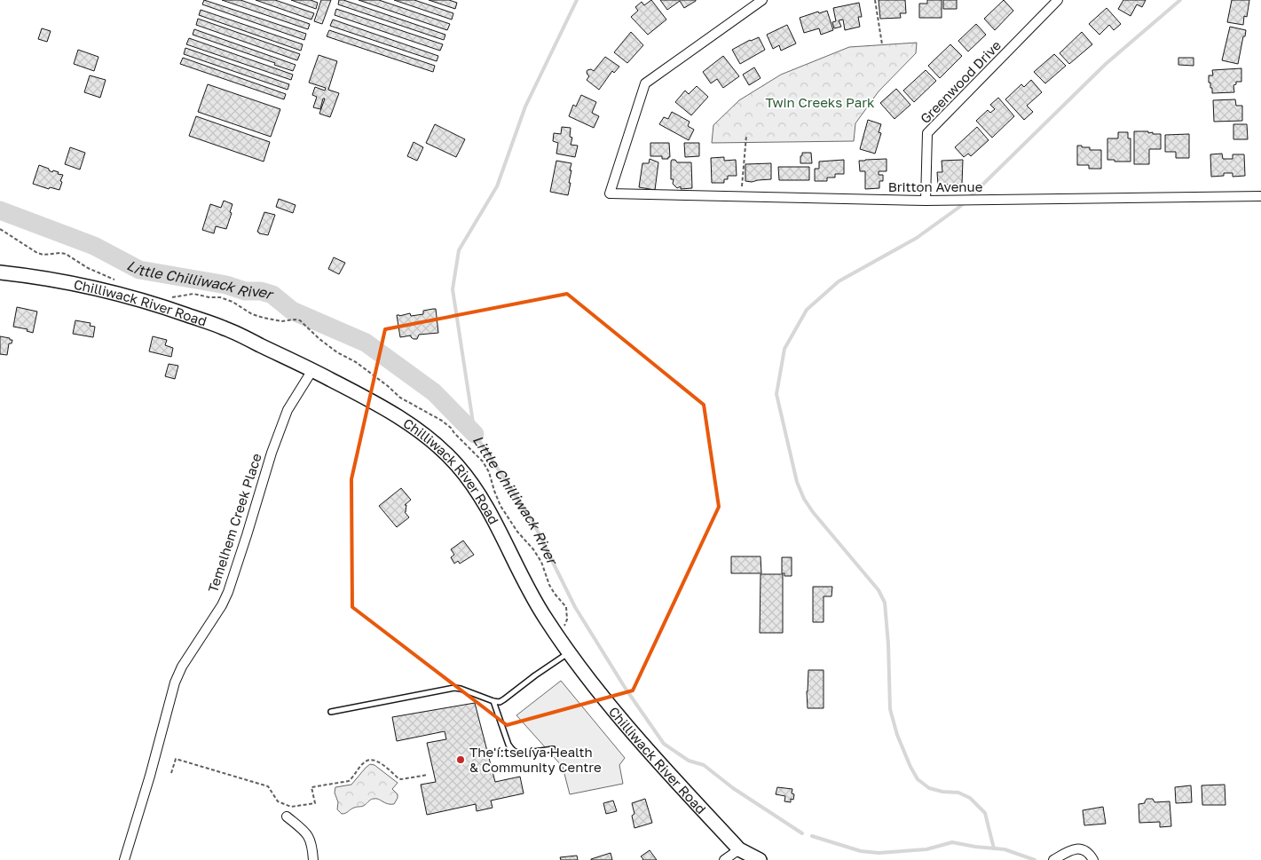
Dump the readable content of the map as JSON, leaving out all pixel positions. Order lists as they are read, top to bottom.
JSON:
{
  "streets": {
    "main road": ["Chilliwack River Road"],
    "street": ["Greenwood Drive", "Britton Avenue", "Temelhem Creek Place"]
  },
  "crossings": [
    ["Greenwood Drive", "Britton Avenue"],
    ["Chilliwack River Road", "Temelhem Creek Place"]
  ],
  "water": ["Little Chilliwack River"],
  "parks": ["Twin Creeks Park"],
  "places": ["The'í:tselíya Health & Community Centre"]
}
